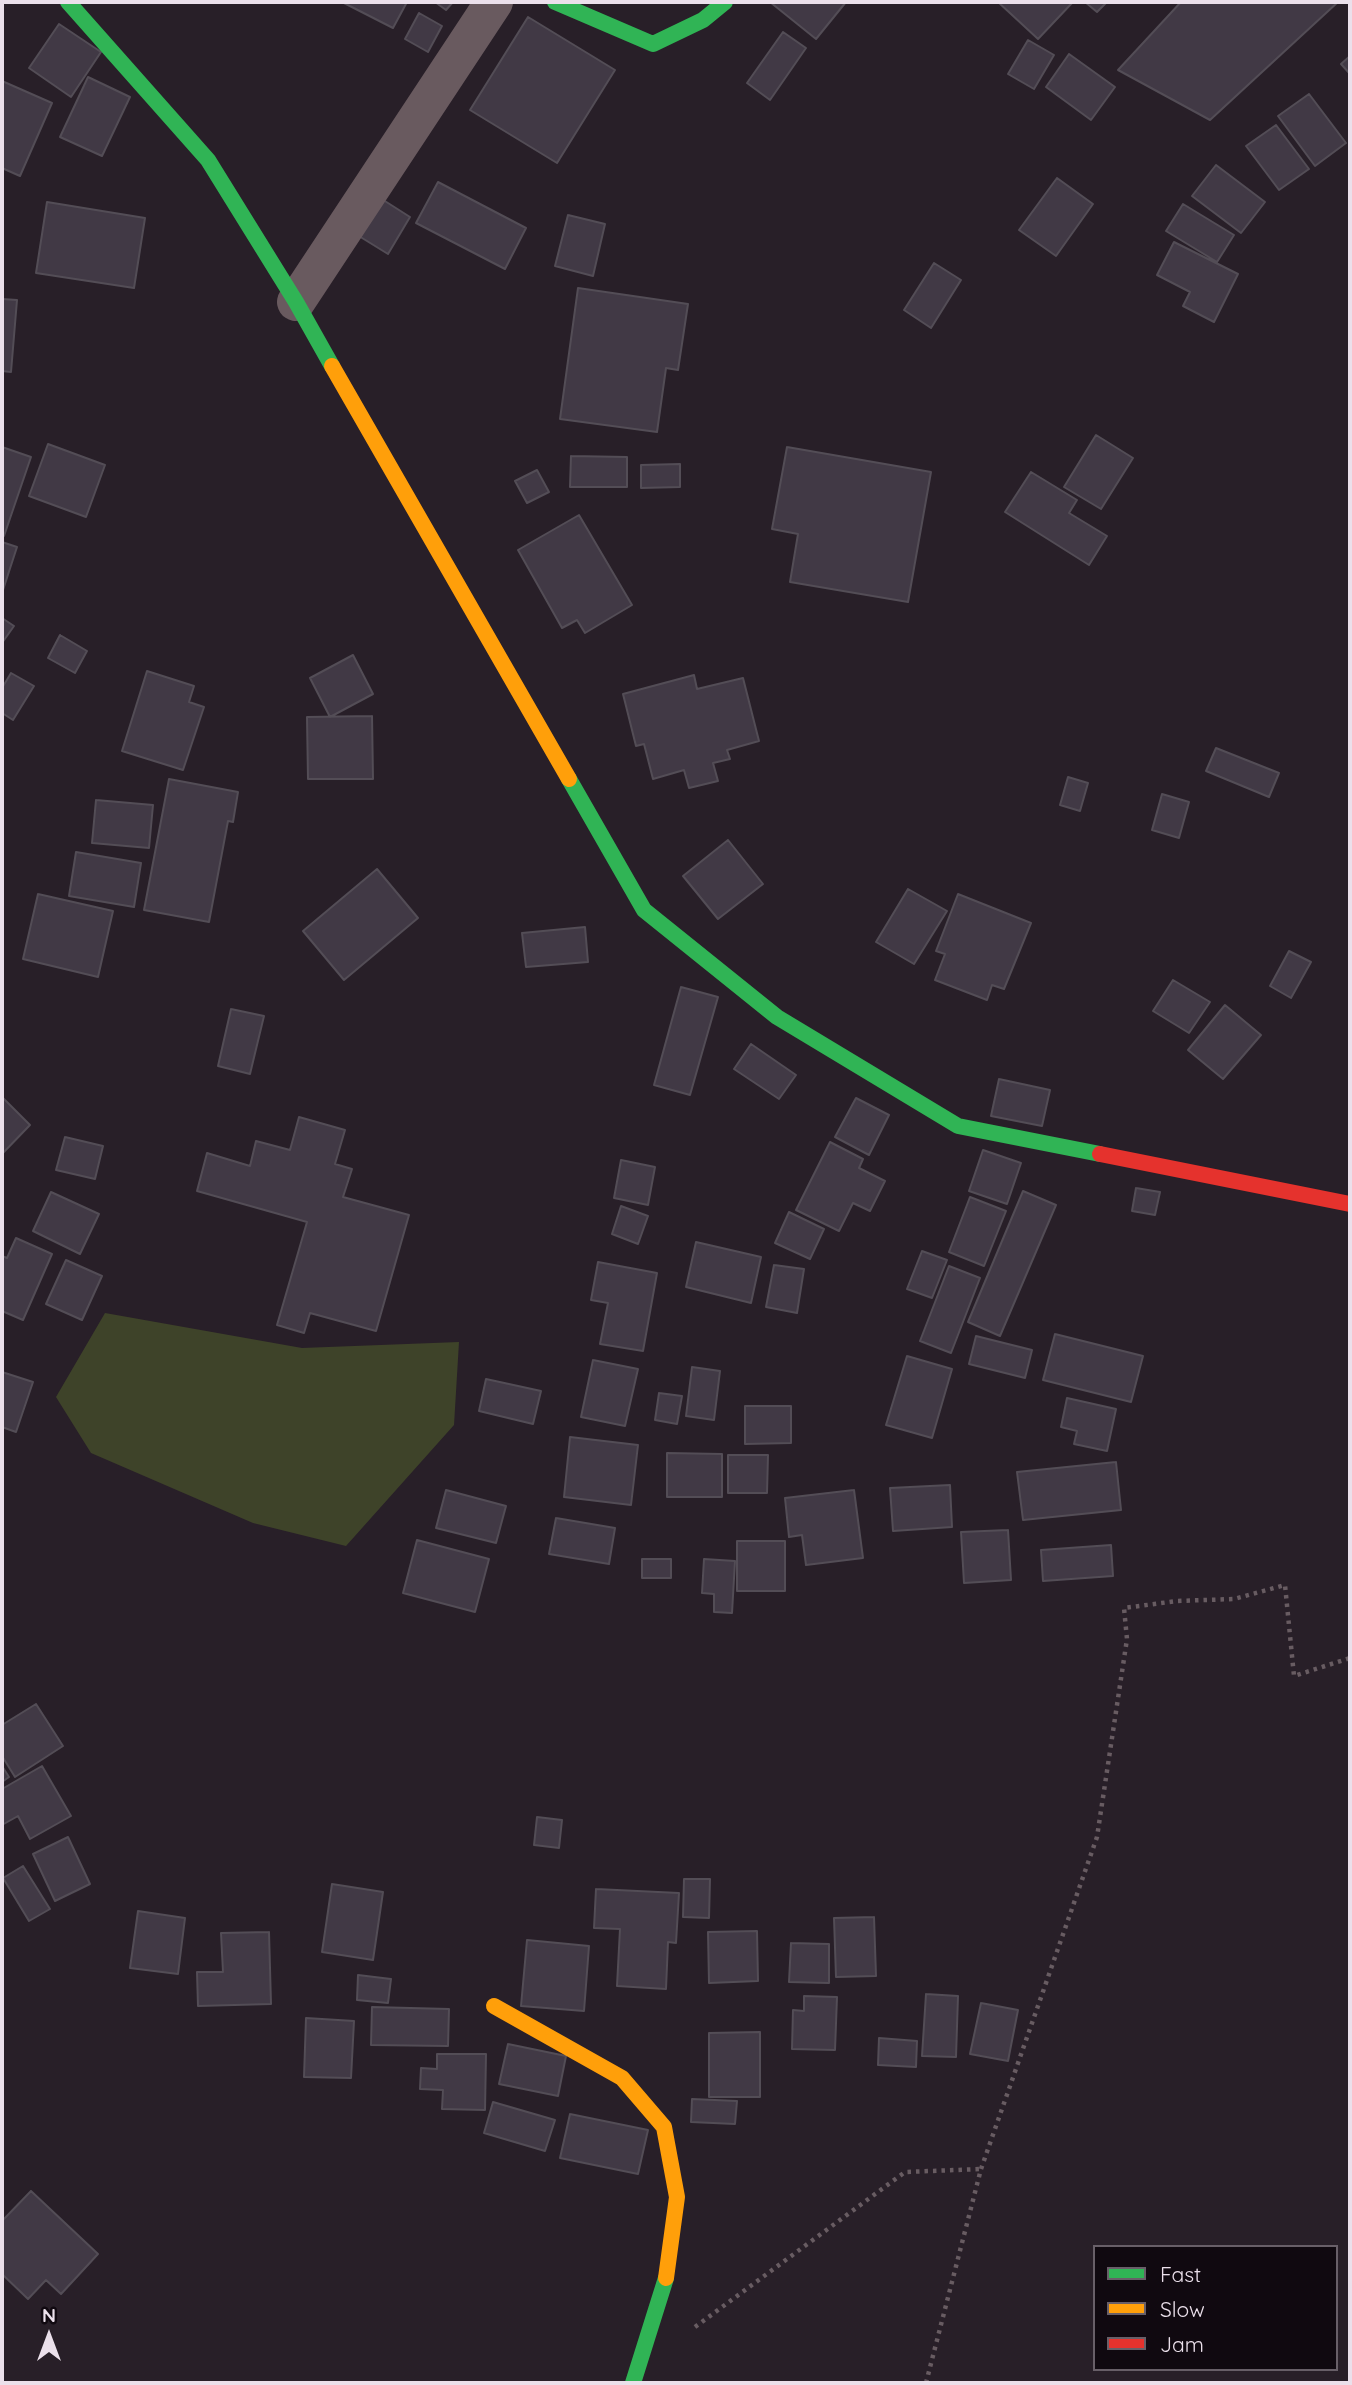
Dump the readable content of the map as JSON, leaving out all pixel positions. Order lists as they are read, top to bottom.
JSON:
{
  "legend": ["Fast", "Slow", "Jam"],
  "north": "top"
}
